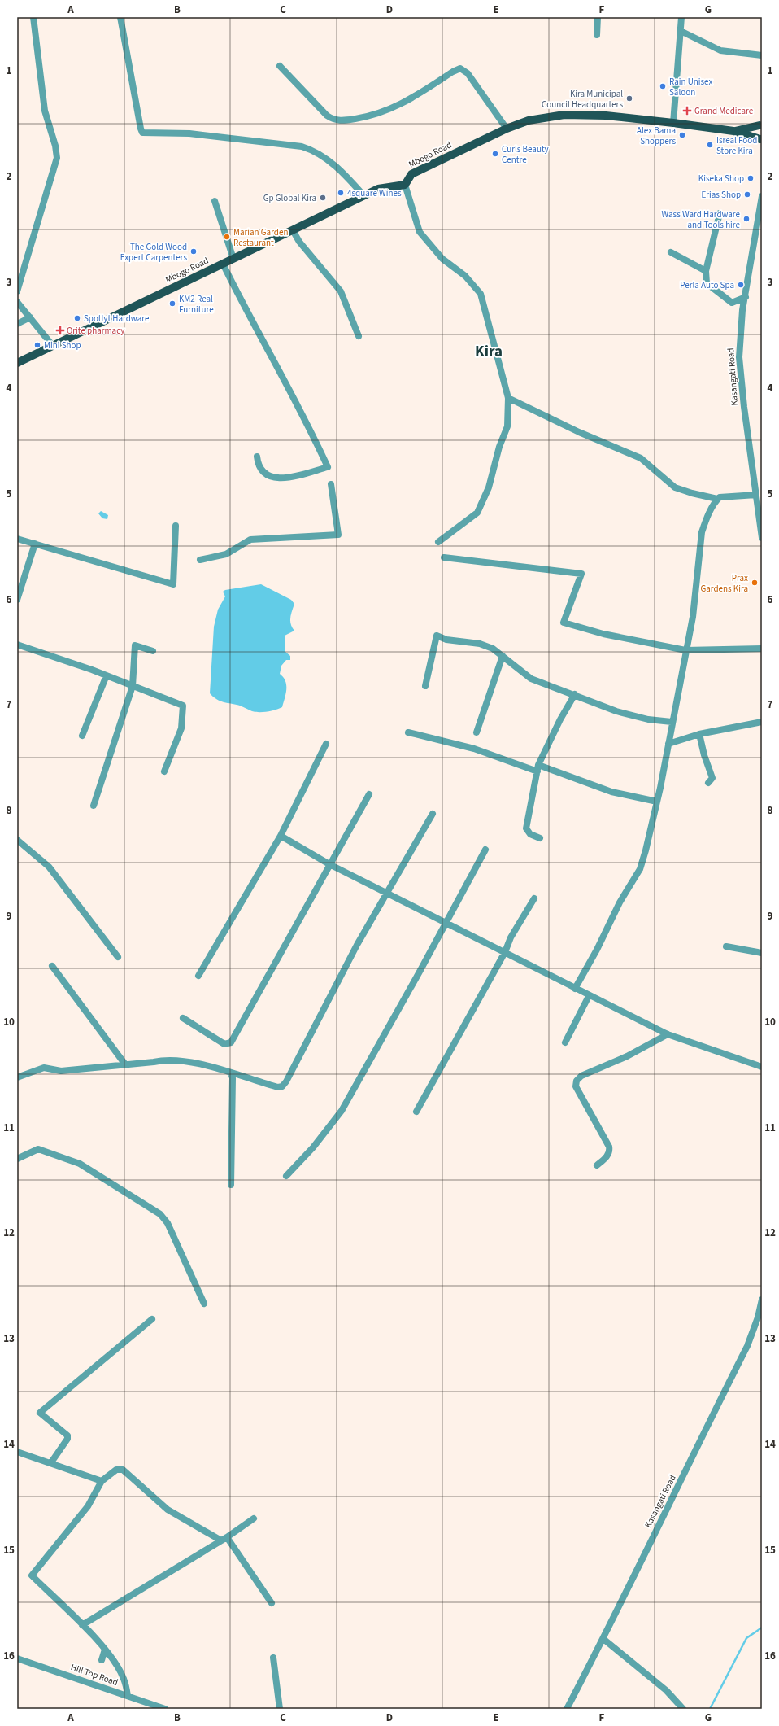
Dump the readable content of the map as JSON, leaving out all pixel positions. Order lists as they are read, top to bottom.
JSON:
{
  "streets": {
    "main road": ["Mbogo Road"],
    "street": ["Kasangati Road", "Hill Top Road"]
  },
  "districts": ["Kira"],
  "places": {
    "other": [
      "Rain Unisex Saloon",
      "Kira Municipal Council Headquarters",
      "Alex Bama Shoppers",
      "Isreal Food Store Kira",
      "Curls Beauty Centre",
      "Kiseka Shop",
      "4square Wines",
      "Erias Shop",
      "Gp Global Kira",
      "Wass Ward Hardware and Tools hire",
      "Marian Garden Restaurant",
      "The Gold Wood Expert Carpenters",
      "Perla Auto Spa",
      "KM2 Real Furniture",
      "Spotlyt Hardware",
      "Mini Shop",
      "Prax Gardens Kira"
    ],
    "health": ["Grand Medicare", "Orite pharmacy"]
  },
  "grid": {
    "columns": [
      "A",
      "B",
      "C",
      "D",
      "E",
      "F",
      "G"
    ],
    "rows": [
      "1",
      "2",
      "3",
      "4",
      "5",
      "6",
      "7",
      "8",
      "9",
      "10",
      "11",
      "12",
      "13",
      "14",
      "15",
      "16"
    ]
  }
}
